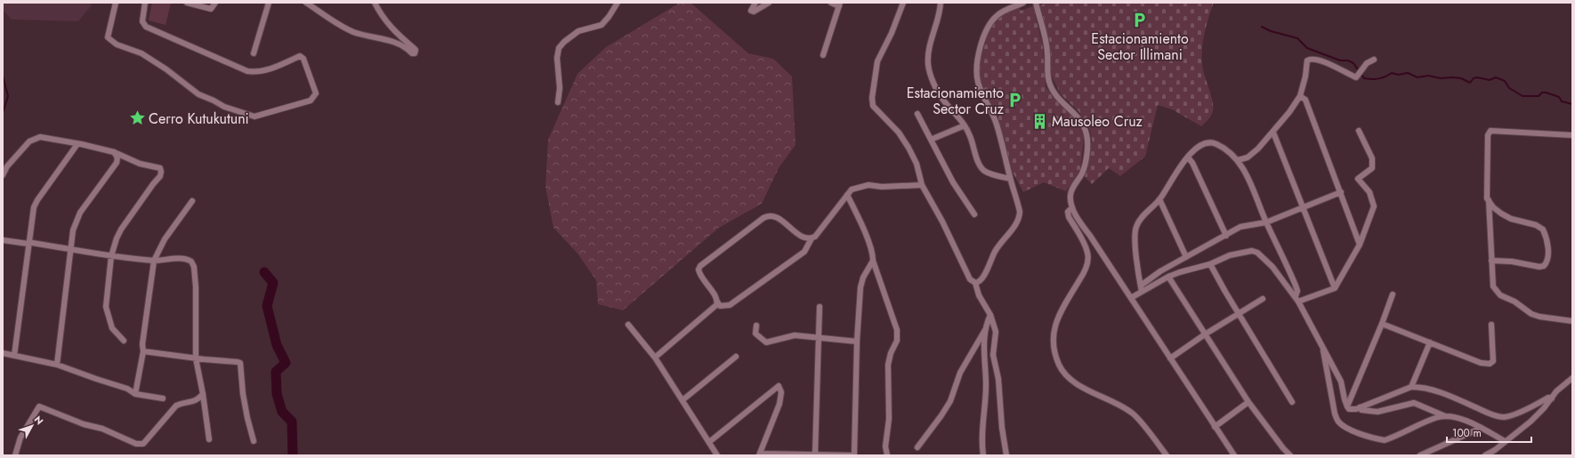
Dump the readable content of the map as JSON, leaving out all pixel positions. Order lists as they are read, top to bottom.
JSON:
{
  "places": {
    "parking": ["Estacionamiento Sector Illimani", "Estacionamiento Sector Cruz"],
    "place": ["Cerro Kutukutuni"],
    "building": ["Mausoleo Cruz"]
  },
  "scale_bar": "100 m",
  "north": "top right"
}
